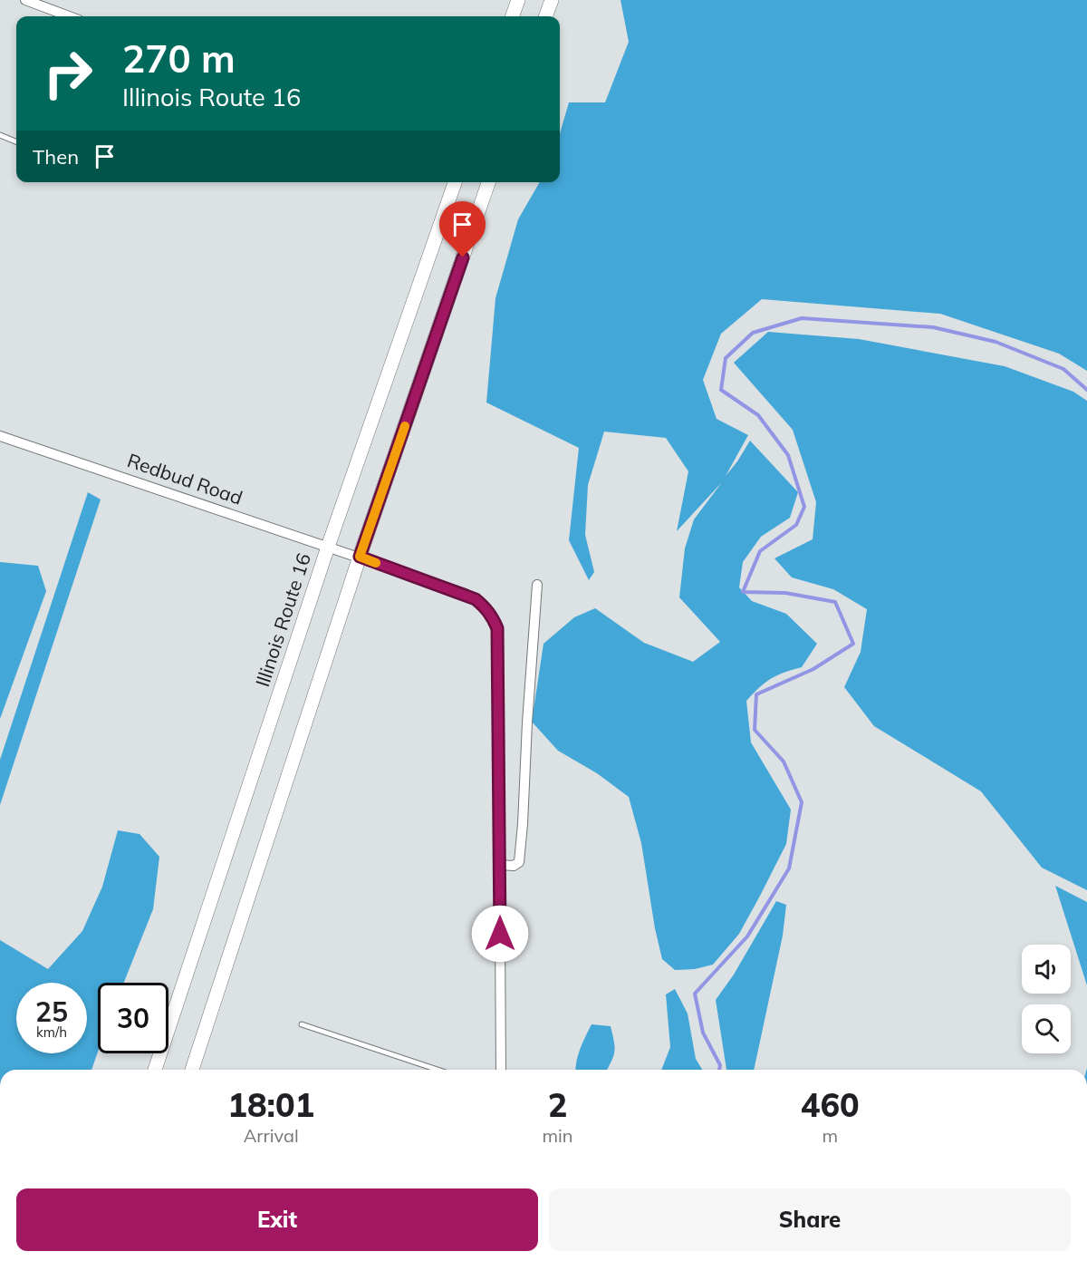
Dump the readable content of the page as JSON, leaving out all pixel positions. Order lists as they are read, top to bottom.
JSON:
{
  "streets": {
    "main road": ["Illinois Route 16"],
    "street": ["Redbud Road"]
  },
  "crossings": [
    ["Redbud Road", "Illinois Route 16"]
  ],
  "page": {
    "turn": ["270 m", "Illinois Route 16"],
    "then": "Then",
    "speed": "25 km/h",
    "limit": "30",
    "eta": [
      "18:01",
      "Arrival",
      "2",
      "min",
      "460",
      "m"
    ],
    "buttons": ["Exit", "Share"]
  }
}
